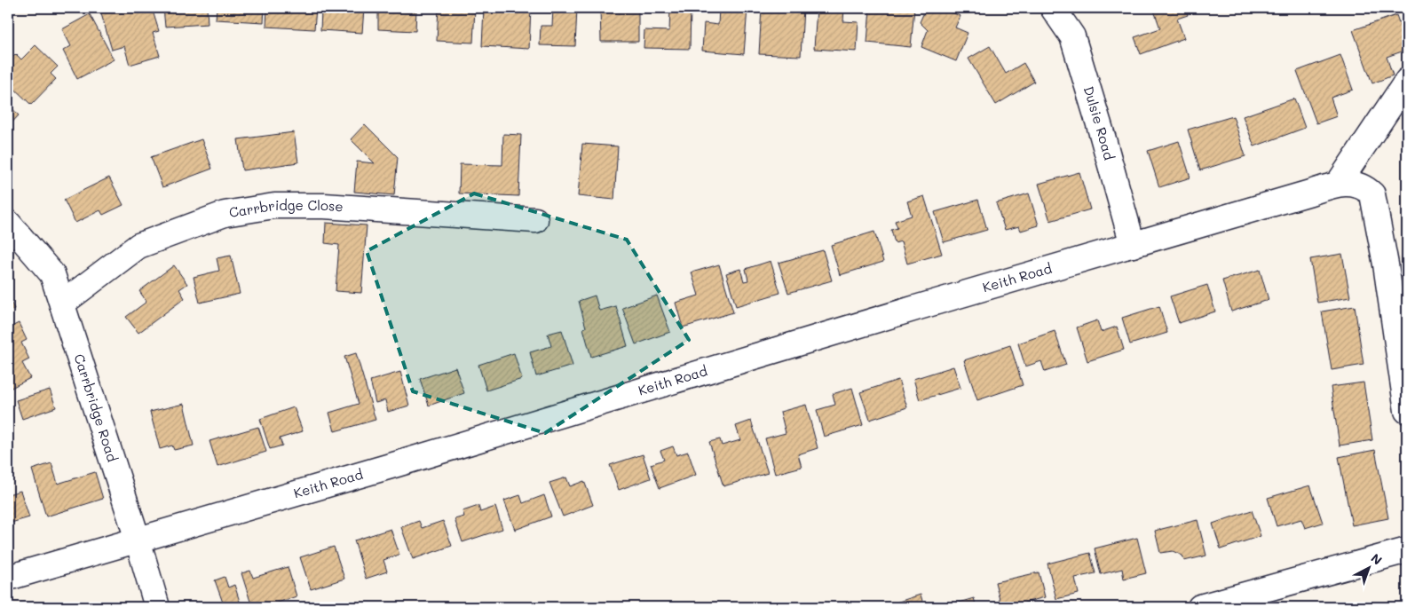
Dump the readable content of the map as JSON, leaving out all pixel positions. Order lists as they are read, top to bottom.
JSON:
{
  "streets": {
    "street": [
      "Dulsie Road",
      "Carrbridge Close",
      "Keith Road",
      "Carrbridge Road"
    ]
  },
  "crossings": [
    ["Dulsie Road", "Keith Road"],
    ["Carrbridge Close", "Carrbridge Road"],
    ["Keith Road", "Carrbridge Road"]
  ],
  "north": "top right"
}
